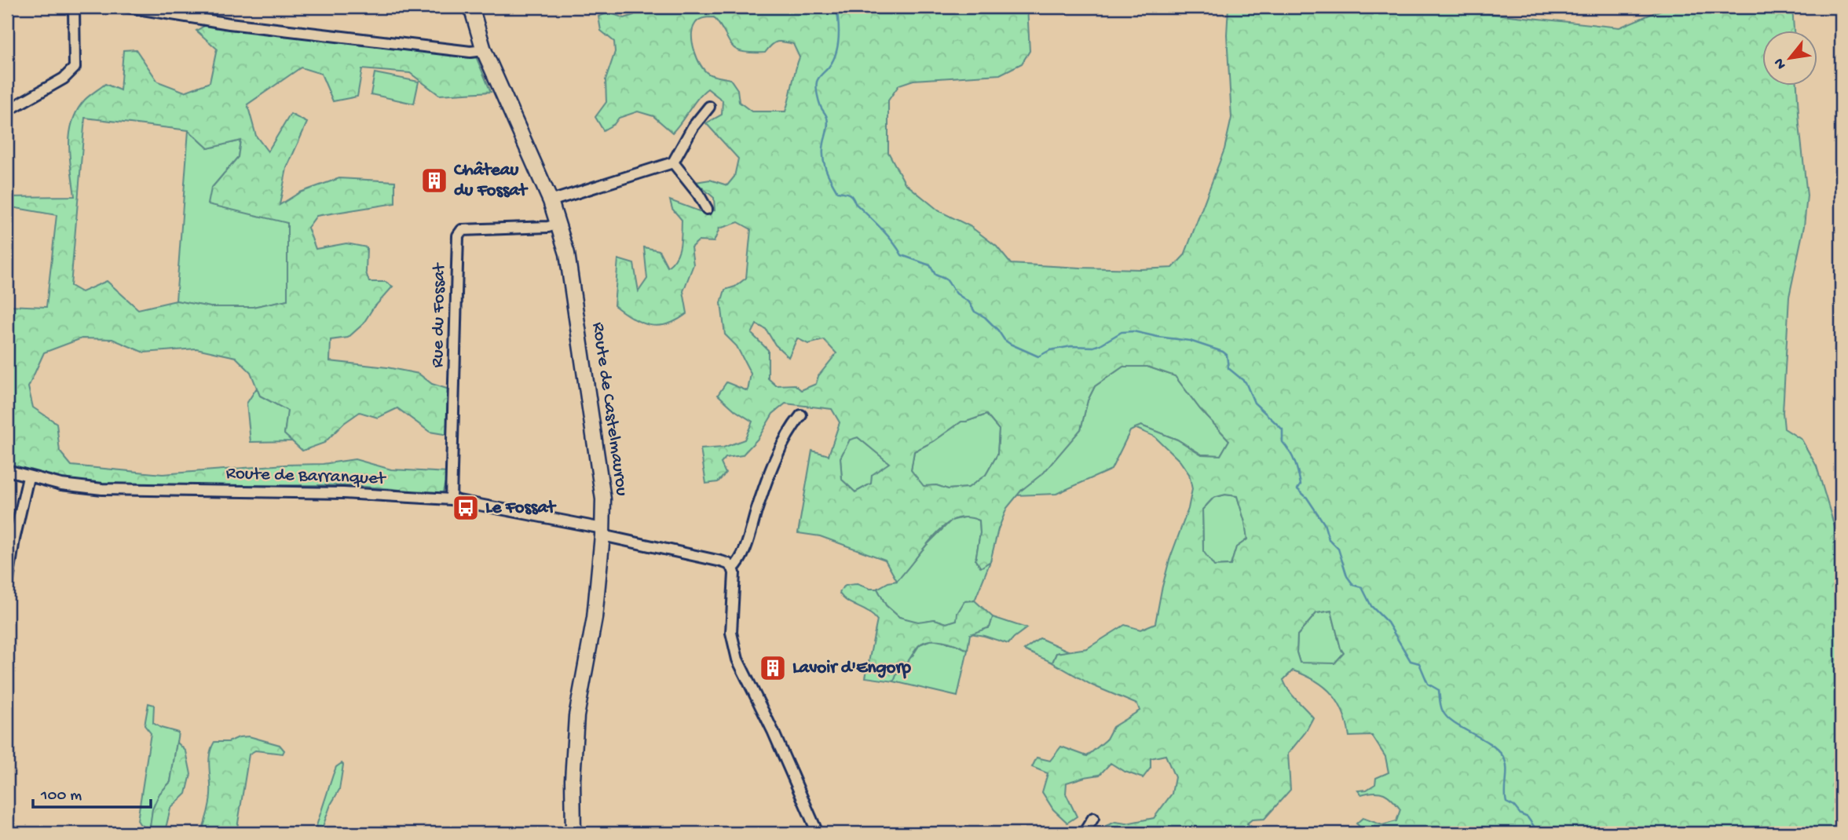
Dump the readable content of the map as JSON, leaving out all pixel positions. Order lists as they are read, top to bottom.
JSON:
{
  "streets": {
    "street": ["Rue du Fossat", "Route de Castelmaurou", "Route de Barranquet"]
  },
  "crossings": [
    ["Rue du Fossat", "Route de Castelmaurou"],
    ["Rue du Fossat", "Route de Barranquet"],
    ["Route de Castelmaurou", "Route de Barranquet"]
  ],
  "places": {
    "building": ["Château du Fossat", "Lavoir d'Engorp"],
    "bus stop": ["Le Fossat"]
  },
  "scale_bar": "100 m",
  "north": "bottom left"
}
